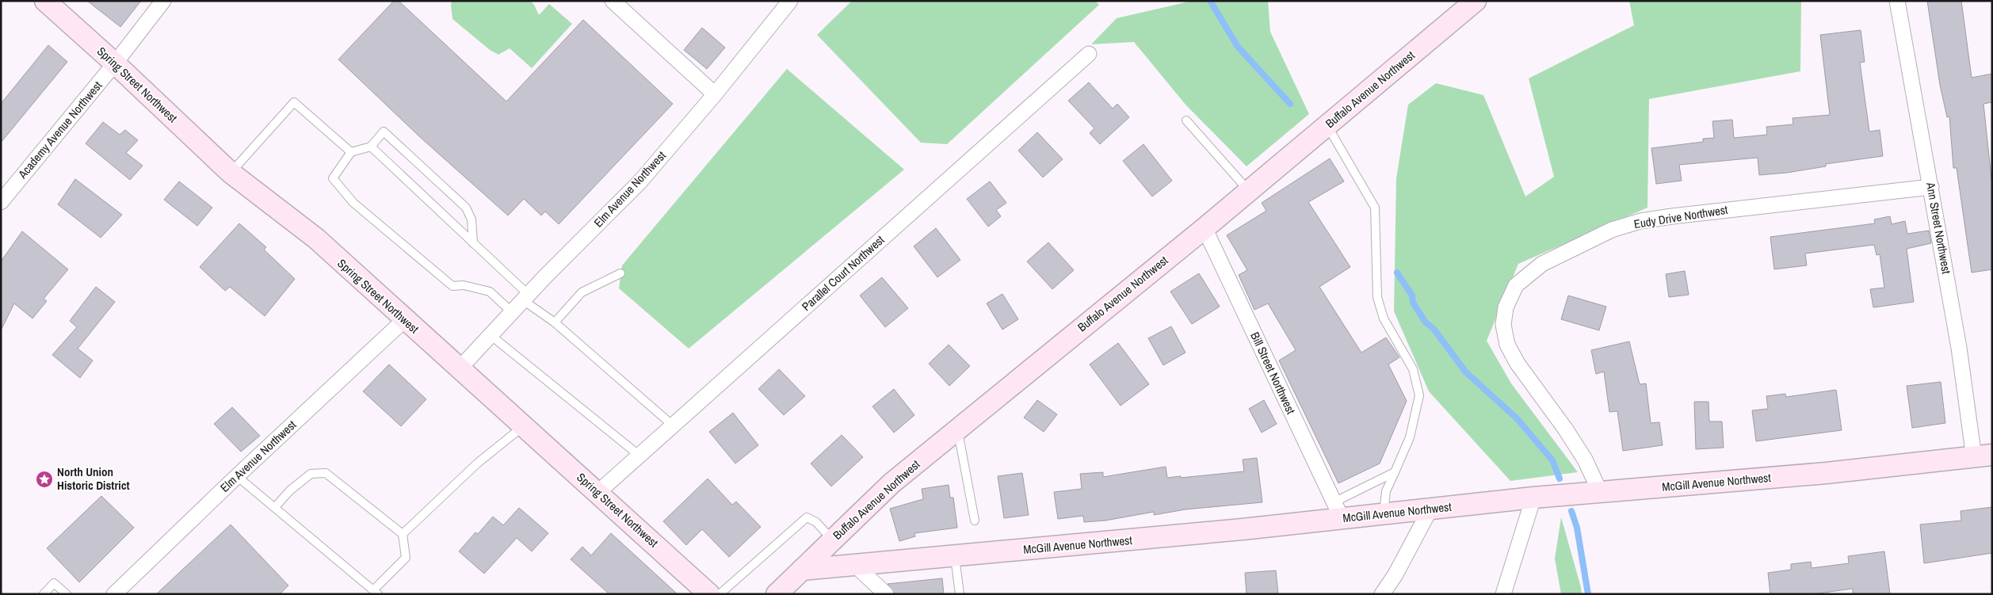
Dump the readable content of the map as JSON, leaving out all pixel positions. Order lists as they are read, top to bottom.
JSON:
{
  "streets": {
    "street": [
      "Spring Street Northwest",
      "Buffalo Avenue Northwest",
      "Academy Avenue Northwest",
      "Elm Avenue Northwest",
      "Eudy Drive Northwest",
      "Ann Street Northwest",
      "Parallel Court Northwest",
      "Bill Street Northwest",
      "McGill Avenue Northwest"
    ]
  },
  "crossings": [
    ["Spring Street Northwest", "Academy Avenue Northwest"],
    ["Spring Street Northwest", "Elm Avenue Northwest"],
    ["Spring Street Northwest", "Parallel Court Northwest"],
    ["Buffalo Avenue Northwest", "Bill Street Northwest"],
    ["Buffalo Avenue Northwest", "McGill Avenue Northwest"],
    ["Eudy Drive Northwest", "Ann Street Northwest"],
    ["Eudy Drive Northwest", "McGill Avenue Northwest"],
    ["Ann Street Northwest", "McGill Avenue Northwest"],
    ["Bill Street Northwest", "McGill Avenue Northwest"]
  ],
  "places": {
    "place": ["North Union Historic District"]
  }
}
